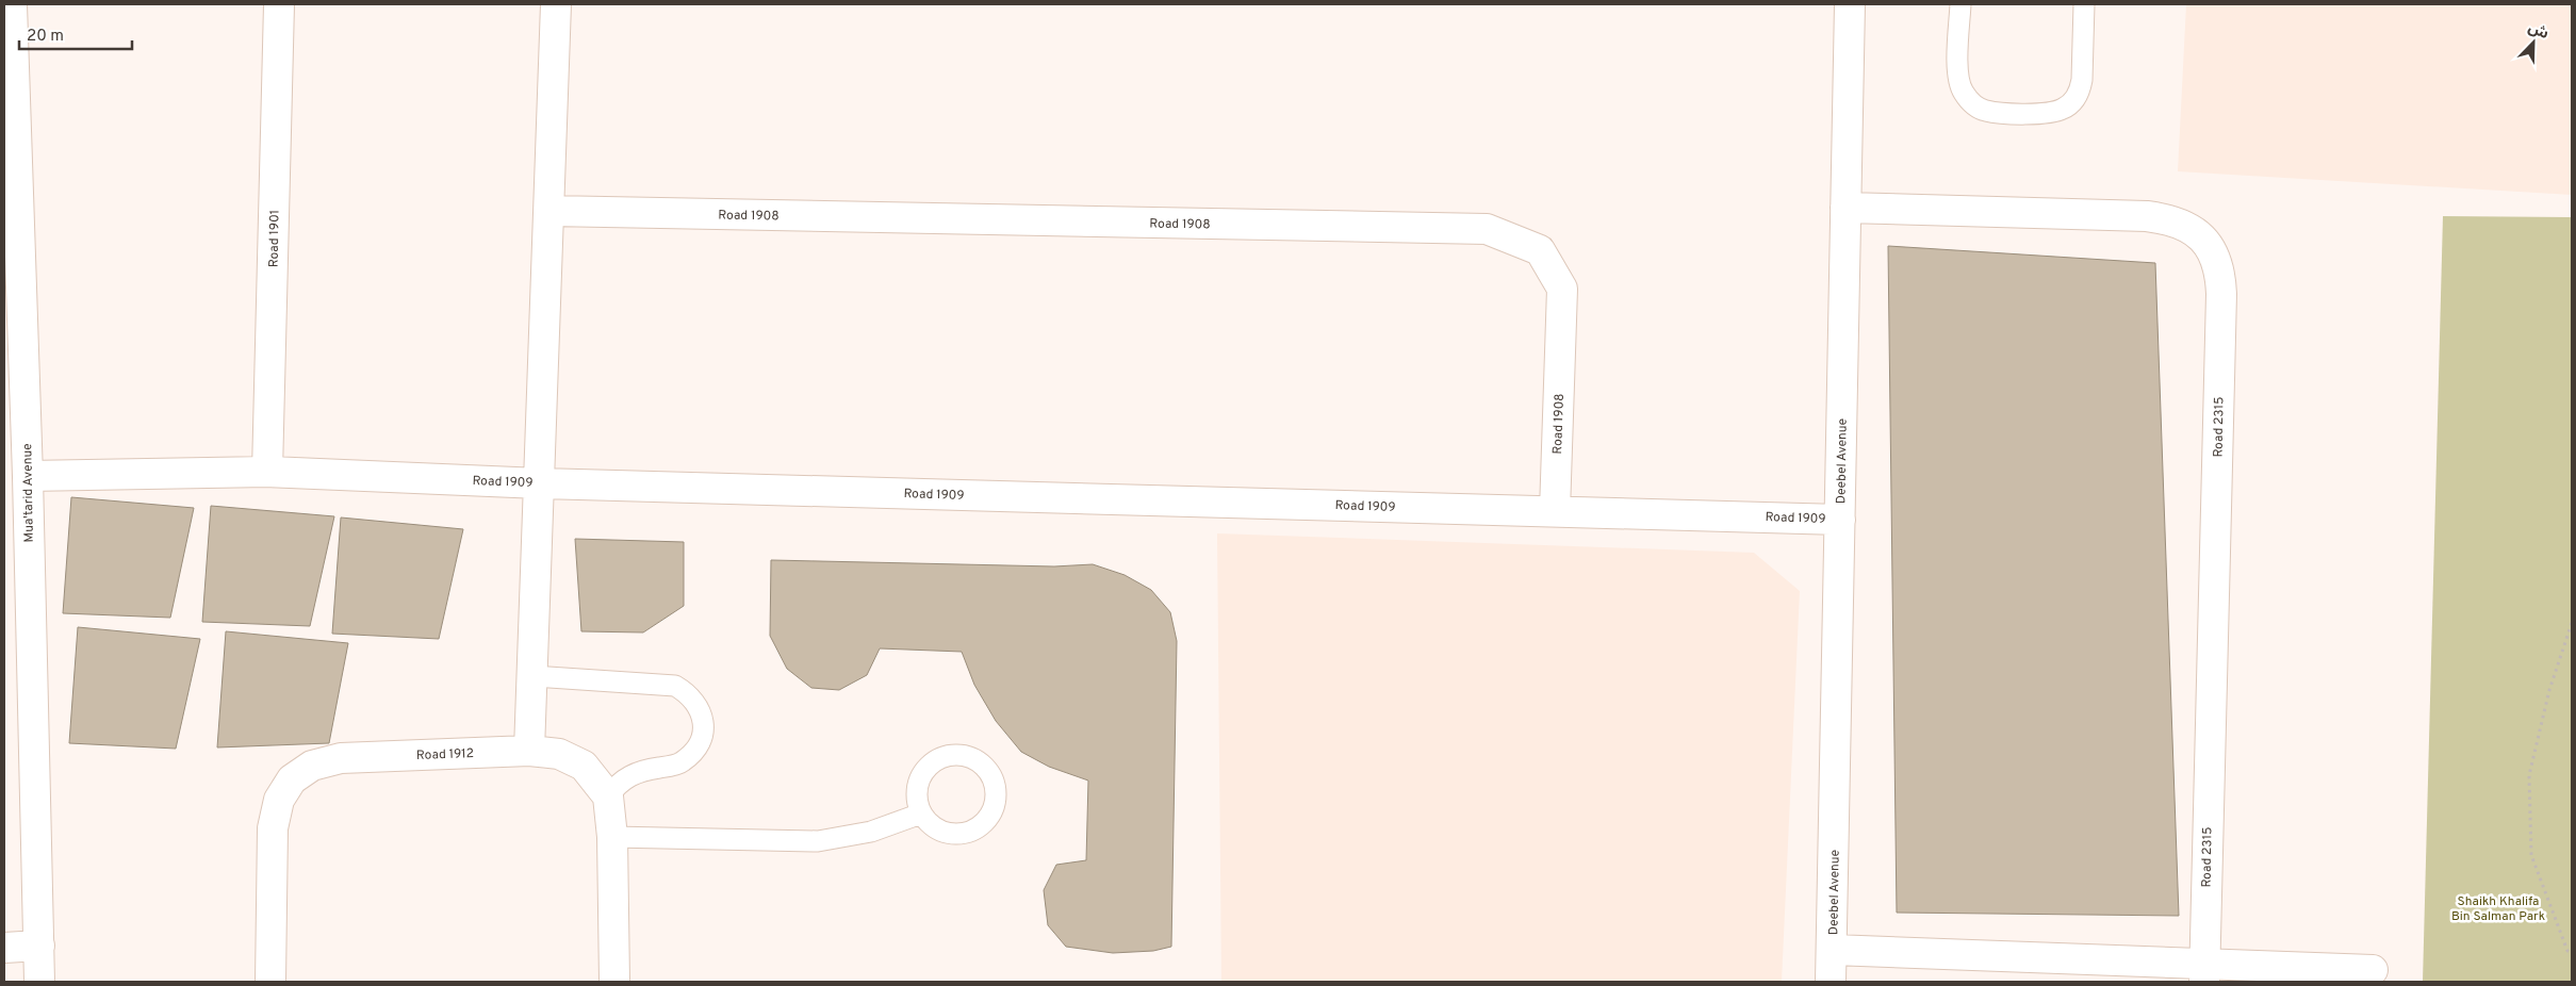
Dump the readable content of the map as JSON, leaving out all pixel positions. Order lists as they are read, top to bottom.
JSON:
{
  "streets": {
    "street": [
      "Road 1908",
      "Road 1901",
      "Road 2315",
      "Deebel Avenue",
      "Road 1909",
      "Mua'tarid Avenue",
      "Road 1912"
    ]
  },
  "crossings": [
    ["Road 1908", "Road 1909"],
    ["Road 1901", "Road 1909"],
    ["Road 2315", "Deebel Avenue"],
    ["Deebel Avenue", "Road 1909"],
    ["Road 1909", "Mua'tarid Avenue"]
  ],
  "parks": ["Shaikh Khalifa Bin Salman Park"],
  "scale_bar": "20 m",
  "north": "top right"
}
